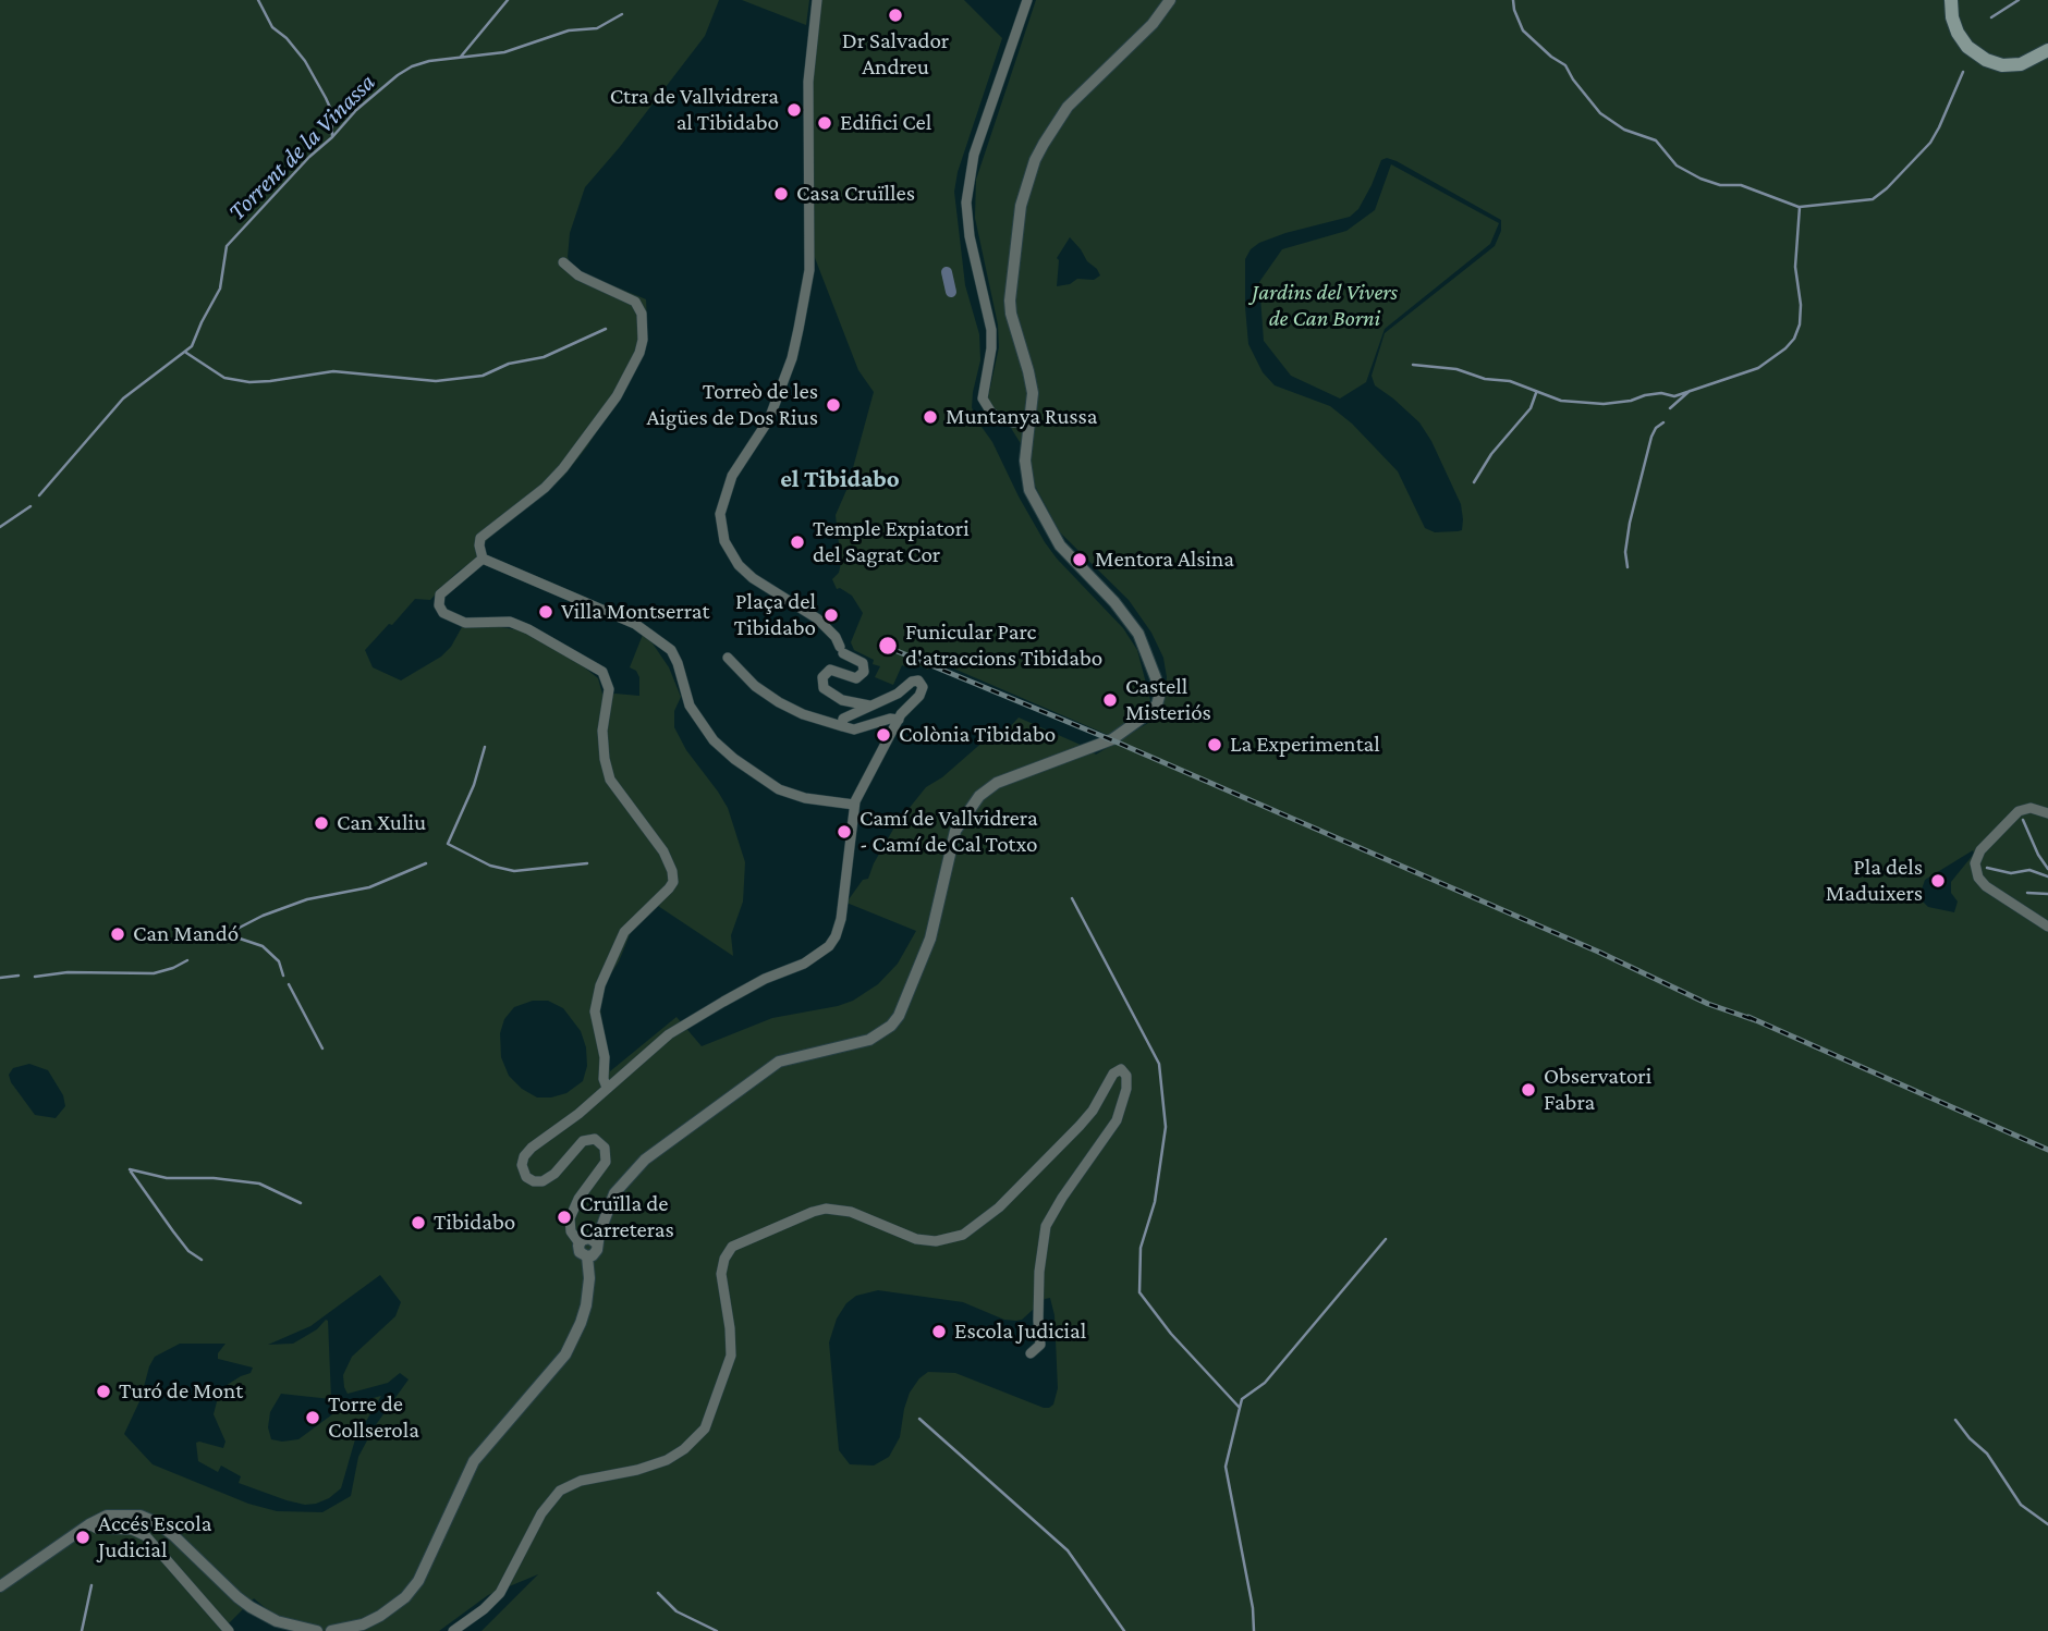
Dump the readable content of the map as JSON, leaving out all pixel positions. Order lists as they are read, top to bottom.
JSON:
{
  "districts": ["el Tibidabo"],
  "water": ["Torrent de la Vinassa"],
  "parks": ["Jardins del Vivers de Can Borni"],
  "places": [
    "Dr Salvador Andreu",
    "Ctra de Vallvidrera al Tibidabo",
    "Edifici Cel",
    "Casa Cruïlles",
    "Torreò de les Aigües de Dos Rius",
    "Muntanya Russa",
    "Temple Expiatori del Sagrat Cor",
    "Mentora Alsina",
    "Villa Montserrat",
    "Plaça del Tibidabo",
    "Funicular Parc d'atraccions Tibidabo",
    "Castell Misteriós",
    "Colònia Tibidabo",
    "La Experimental",
    "Can Xuliu",
    "Camí de Vallvidrera - Camí de Cal Totxo",
    "Pla dels Maduixers",
    "Can Mandó",
    "Observatori Fabra",
    "Cruïlla de Carreteras",
    "Tibidabo",
    "Escola Judicial",
    "Turó de Mont",
    "Torre de Collserola",
    "Accés Escola Judicial"
  ]
}
